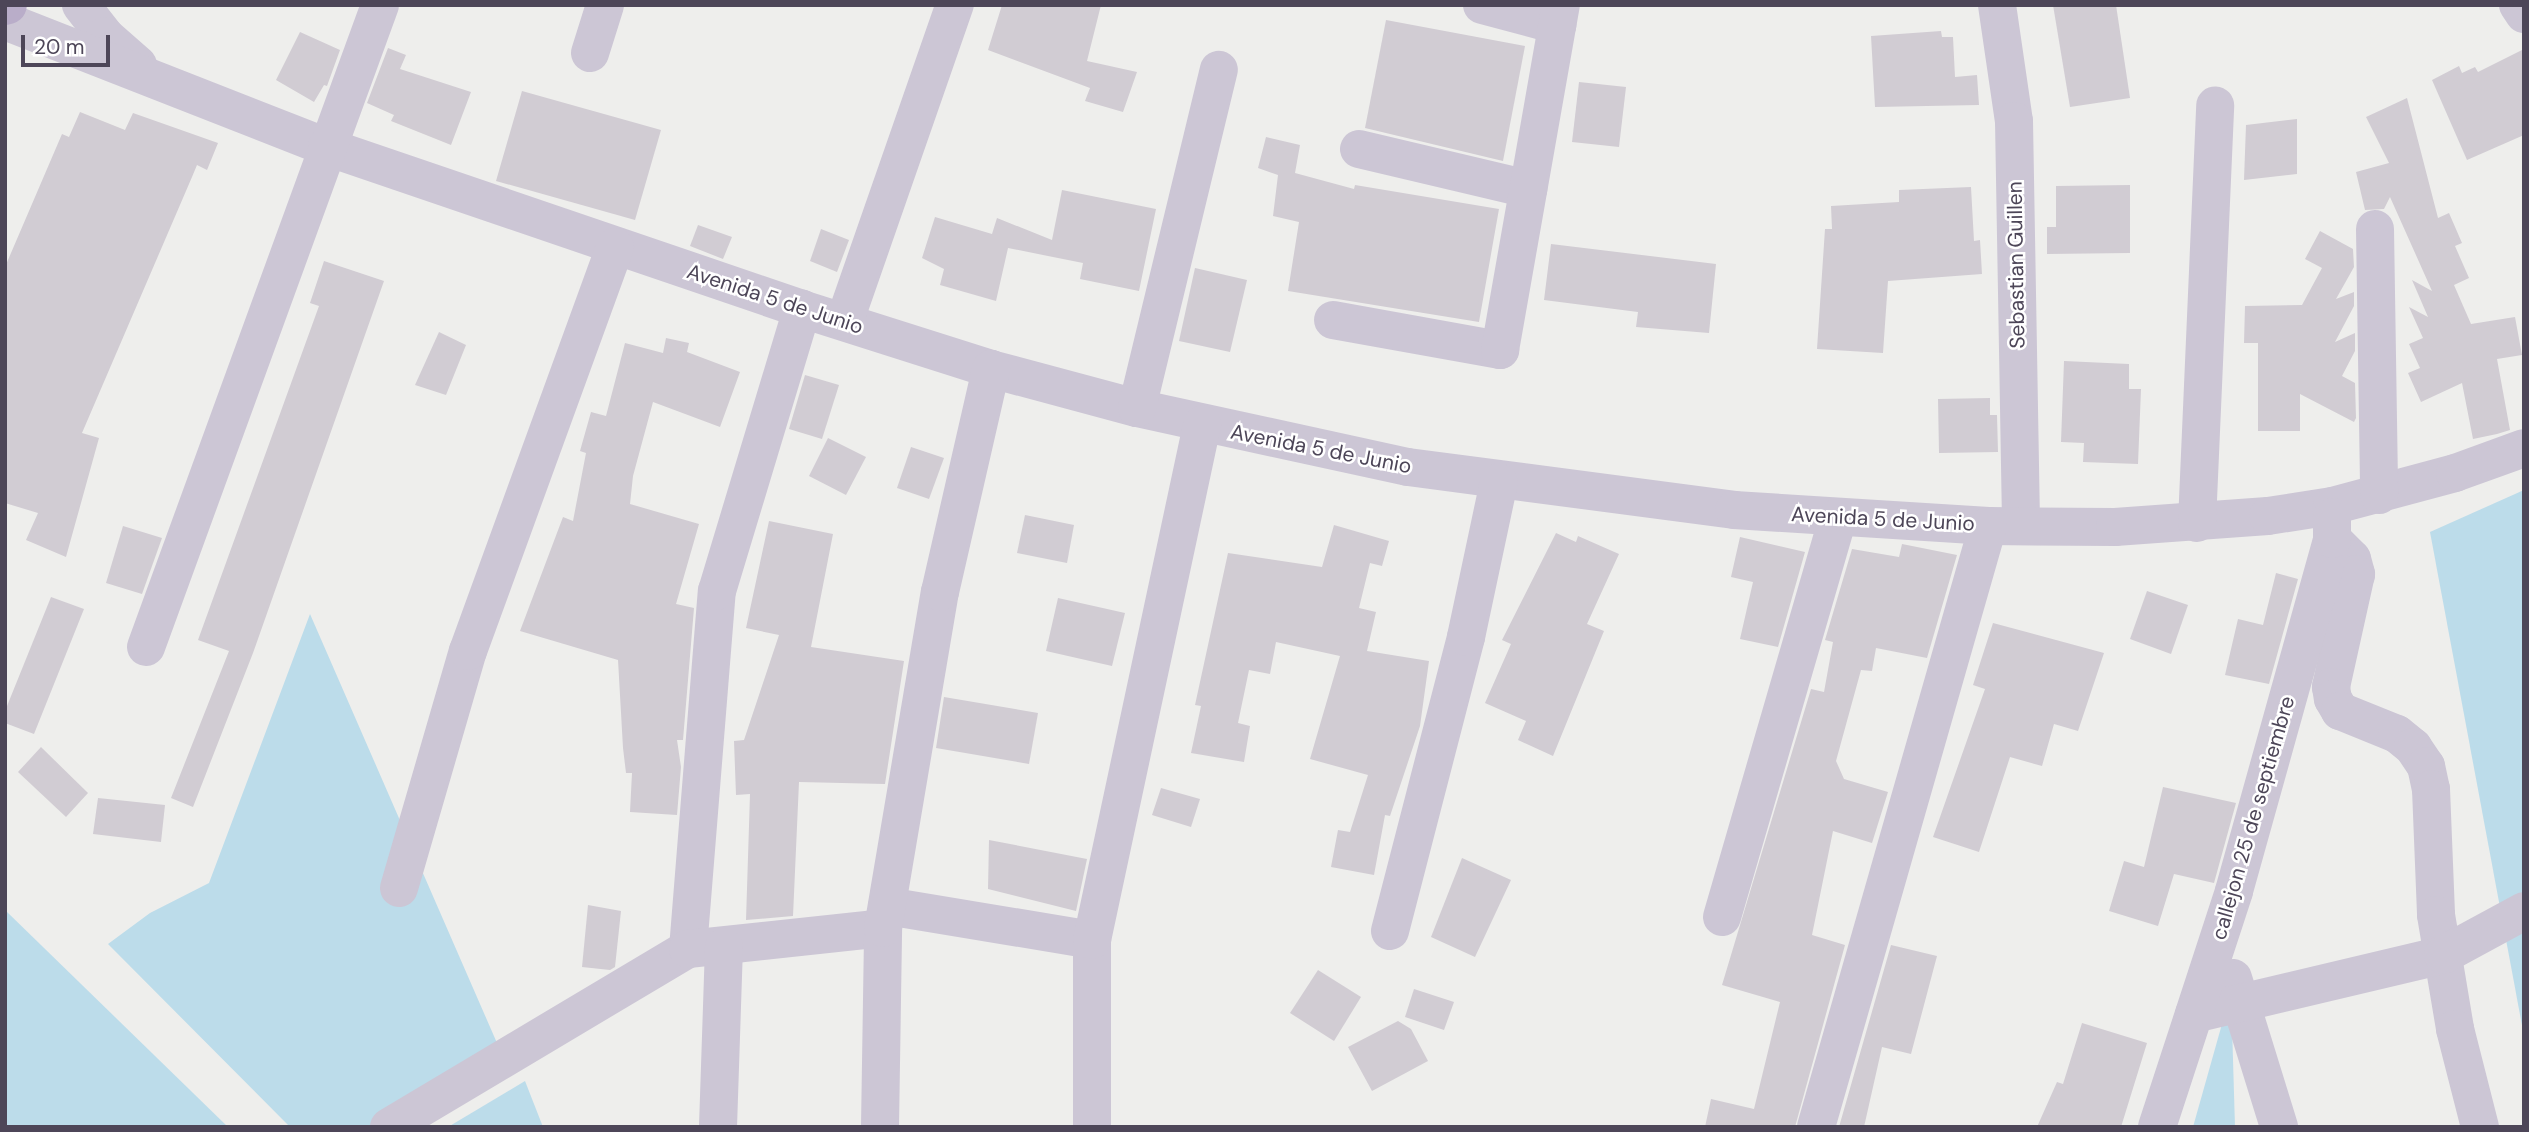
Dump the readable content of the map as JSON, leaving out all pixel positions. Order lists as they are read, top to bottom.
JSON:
{
  "streets": {
    "street": ["Sebastian Guillen", "Avenida 5 de Junio", "callejon 25 de septiembre"]
  },
  "crossings": [
    ["Sebastian Guillen", "Avenida 5 de Junio"],
    ["Avenida 5 de Junio", "callejon 25 de septiembre"]
  ],
  "scale_bar": "20 m"
}
